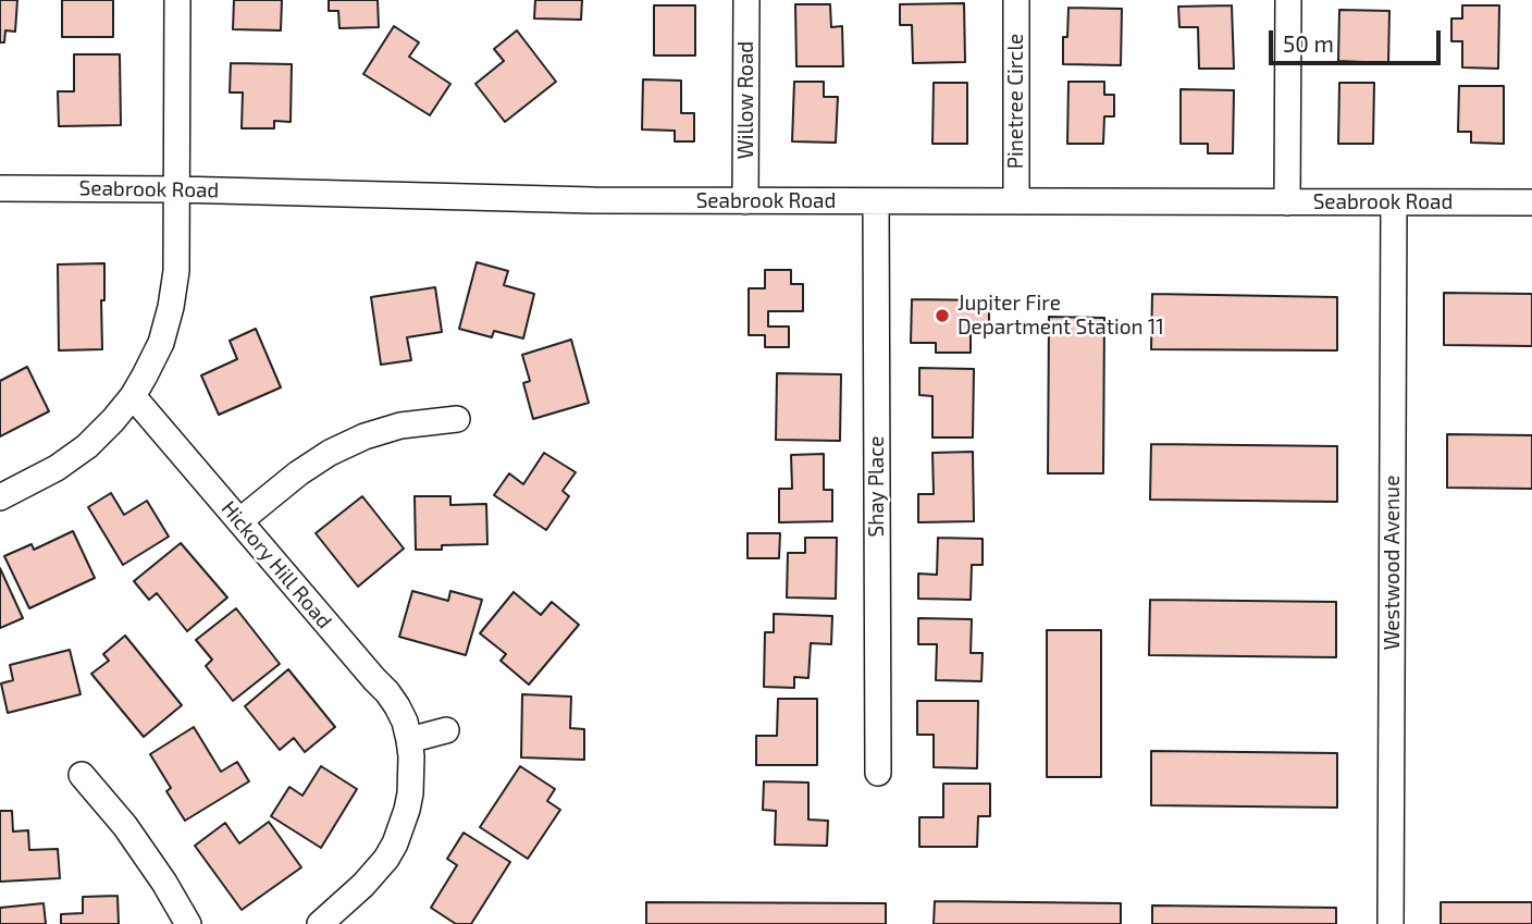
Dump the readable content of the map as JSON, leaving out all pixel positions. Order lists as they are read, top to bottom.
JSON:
{
  "streets": {
    "street": [
      "Willow Road",
      "Pinetree Circle",
      "Seabrook Road",
      "Shay Place",
      "Westwood Avenue",
      "Hickory Hill Road"
    ]
  },
  "crossings": [
    ["Willow Road", "Seabrook Road"],
    ["Pinetree Circle", "Seabrook Road"],
    ["Seabrook Road", "Shay Place"],
    ["Seabrook Road", "Westwood Avenue"]
  ],
  "places": ["Jupiter Fire Department Station 11"],
  "scale_bar": "50 m"
}
